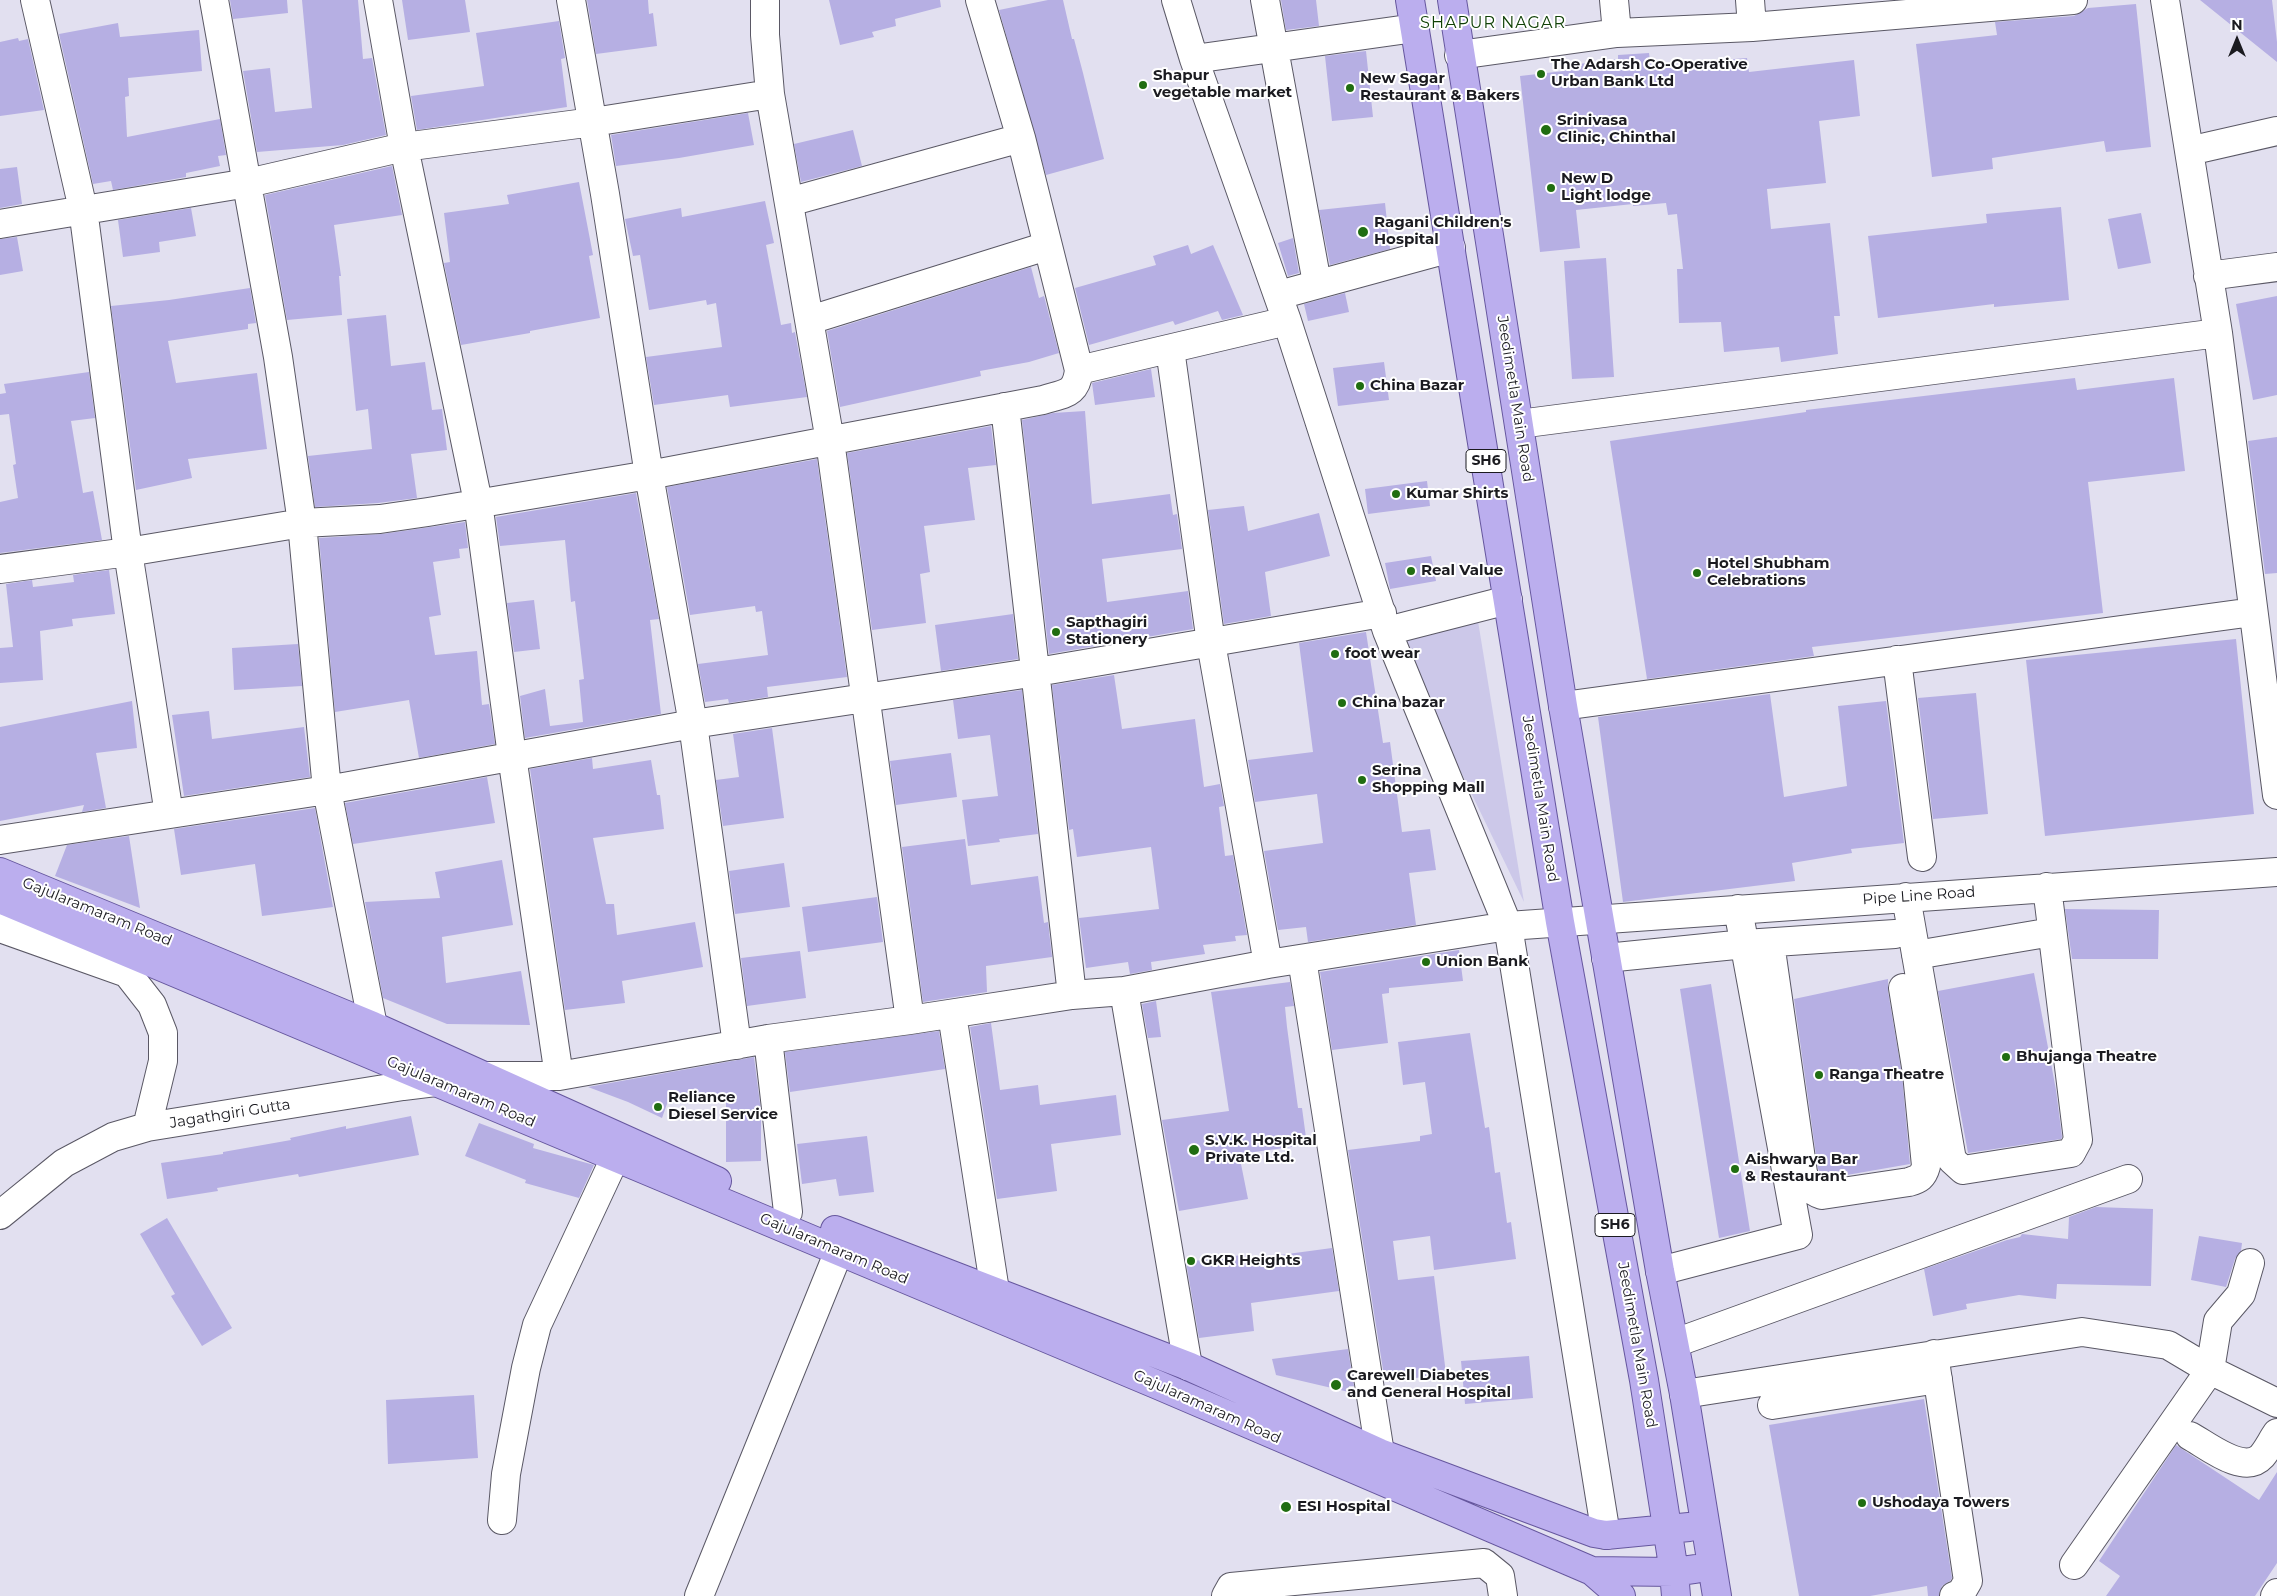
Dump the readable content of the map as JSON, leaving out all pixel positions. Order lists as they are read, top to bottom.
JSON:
{
  "streets": {
    "main road": ["Jeedimetla Main Road", "SH6", "Gajularamaram Road"],
    "street": ["Pipe Line Road", "Jagathgiri Gutta"]
  },
  "crossings": [
    ["Jeedimetla Main Road", "Pipe Line Road"],
    ["Jeedimetla Main Road", "Gajularamaram Road"],
    ["Pipe Line Road", "Jagathgiri Gutta"],
    ["Gajularamaram Road", "Jagathgiri Gutta"]
  ],
  "districts": ["SHAPUR NAGAR"],
  "places": [
    "The Adarsh Co-Operative Urban Bank Ltd",
    "Shapur vegetable market",
    "New Sagar Restaurant & Bakers",
    "Srinivasa Clinic, Chinthal",
    "New D Light lodge",
    "Ragani Children's Hospital",
    "China Bazar",
    "Kumar Shirts",
    "Real Value",
    "Hotel Shubham Celebrations",
    "Sapthagiri Stationery",
    "foot wear",
    "China bazar",
    "Serina Shopping Mall",
    "Union Bank",
    "Bhujanga Theatre",
    "Ranga Theatre",
    "Reliance Diesel Service",
    "S.V.K. Hospital Private Ltd.",
    "Aishwarya Bar & Restaurant",
    "GKR Heights",
    "Carewell Diabetes and General Hospital",
    "Ushodaya Towers",
    "ESI Hospital"
  ],
  "north": "top"
}
